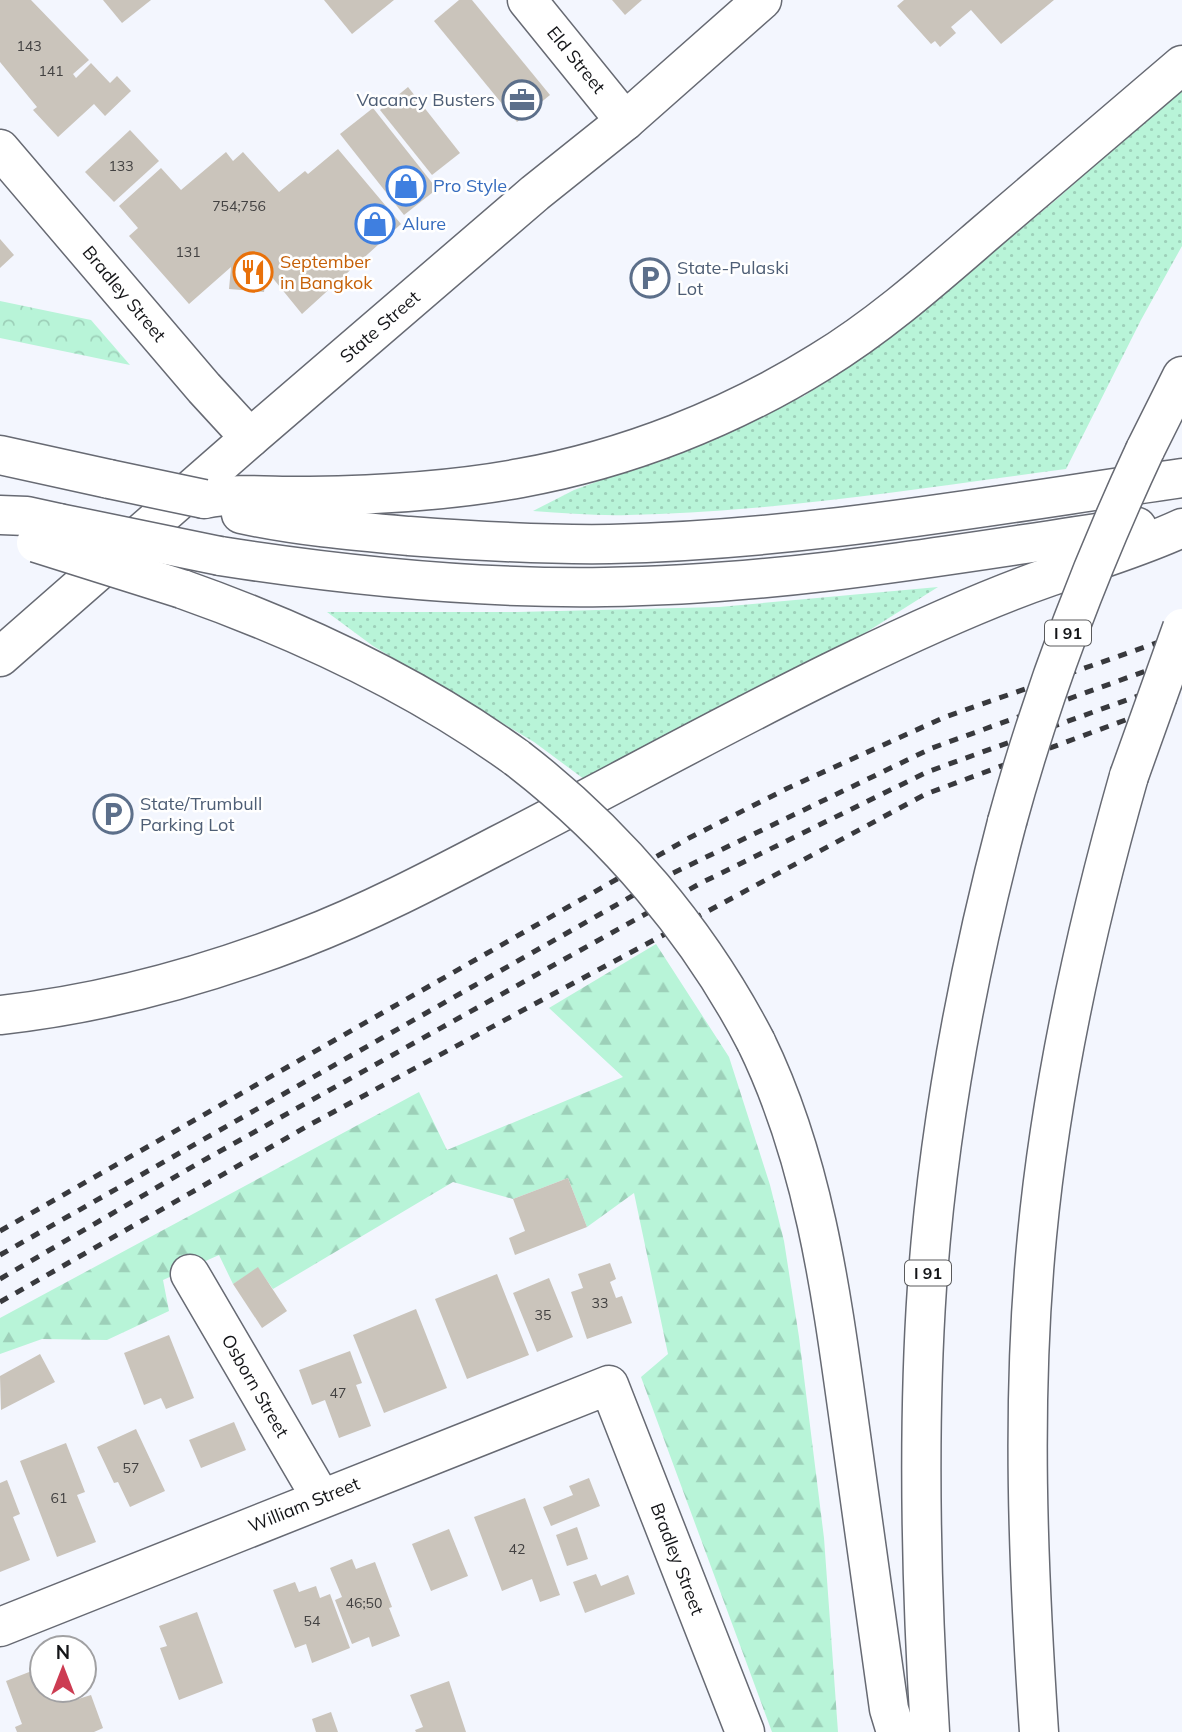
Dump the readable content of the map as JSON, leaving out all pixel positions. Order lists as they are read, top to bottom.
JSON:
{
  "streets": {
    "main road": [
      "Eld Street",
      "Bradley Street",
      "State Street",
      "I 91",
      "Osborn Street",
      "William Street"
    ]
  },
  "crossings": [
    ["Eld Street", "State Street"],
    ["Bradley Street", "State Street"],
    ["Bradley Street", "William Street"],
    ["Osborn Street", "William Street"]
  ],
  "places": {
    "office": ["Vacancy Busters"],
    "shop": ["Pro Style", "Alure"],
    "restaurant": ["September in Bangkok"],
    "parking": ["State-Pulaski Lot", "State/Trumbull Parking Lot"]
  },
  "house_numbers": [
    "143",
    "141",
    "133",
    "754;756",
    "131",
    "33",
    "35",
    "47",
    "57",
    "61",
    "42",
    "46;50",
    "54"
  ],
  "north": "top"
}
